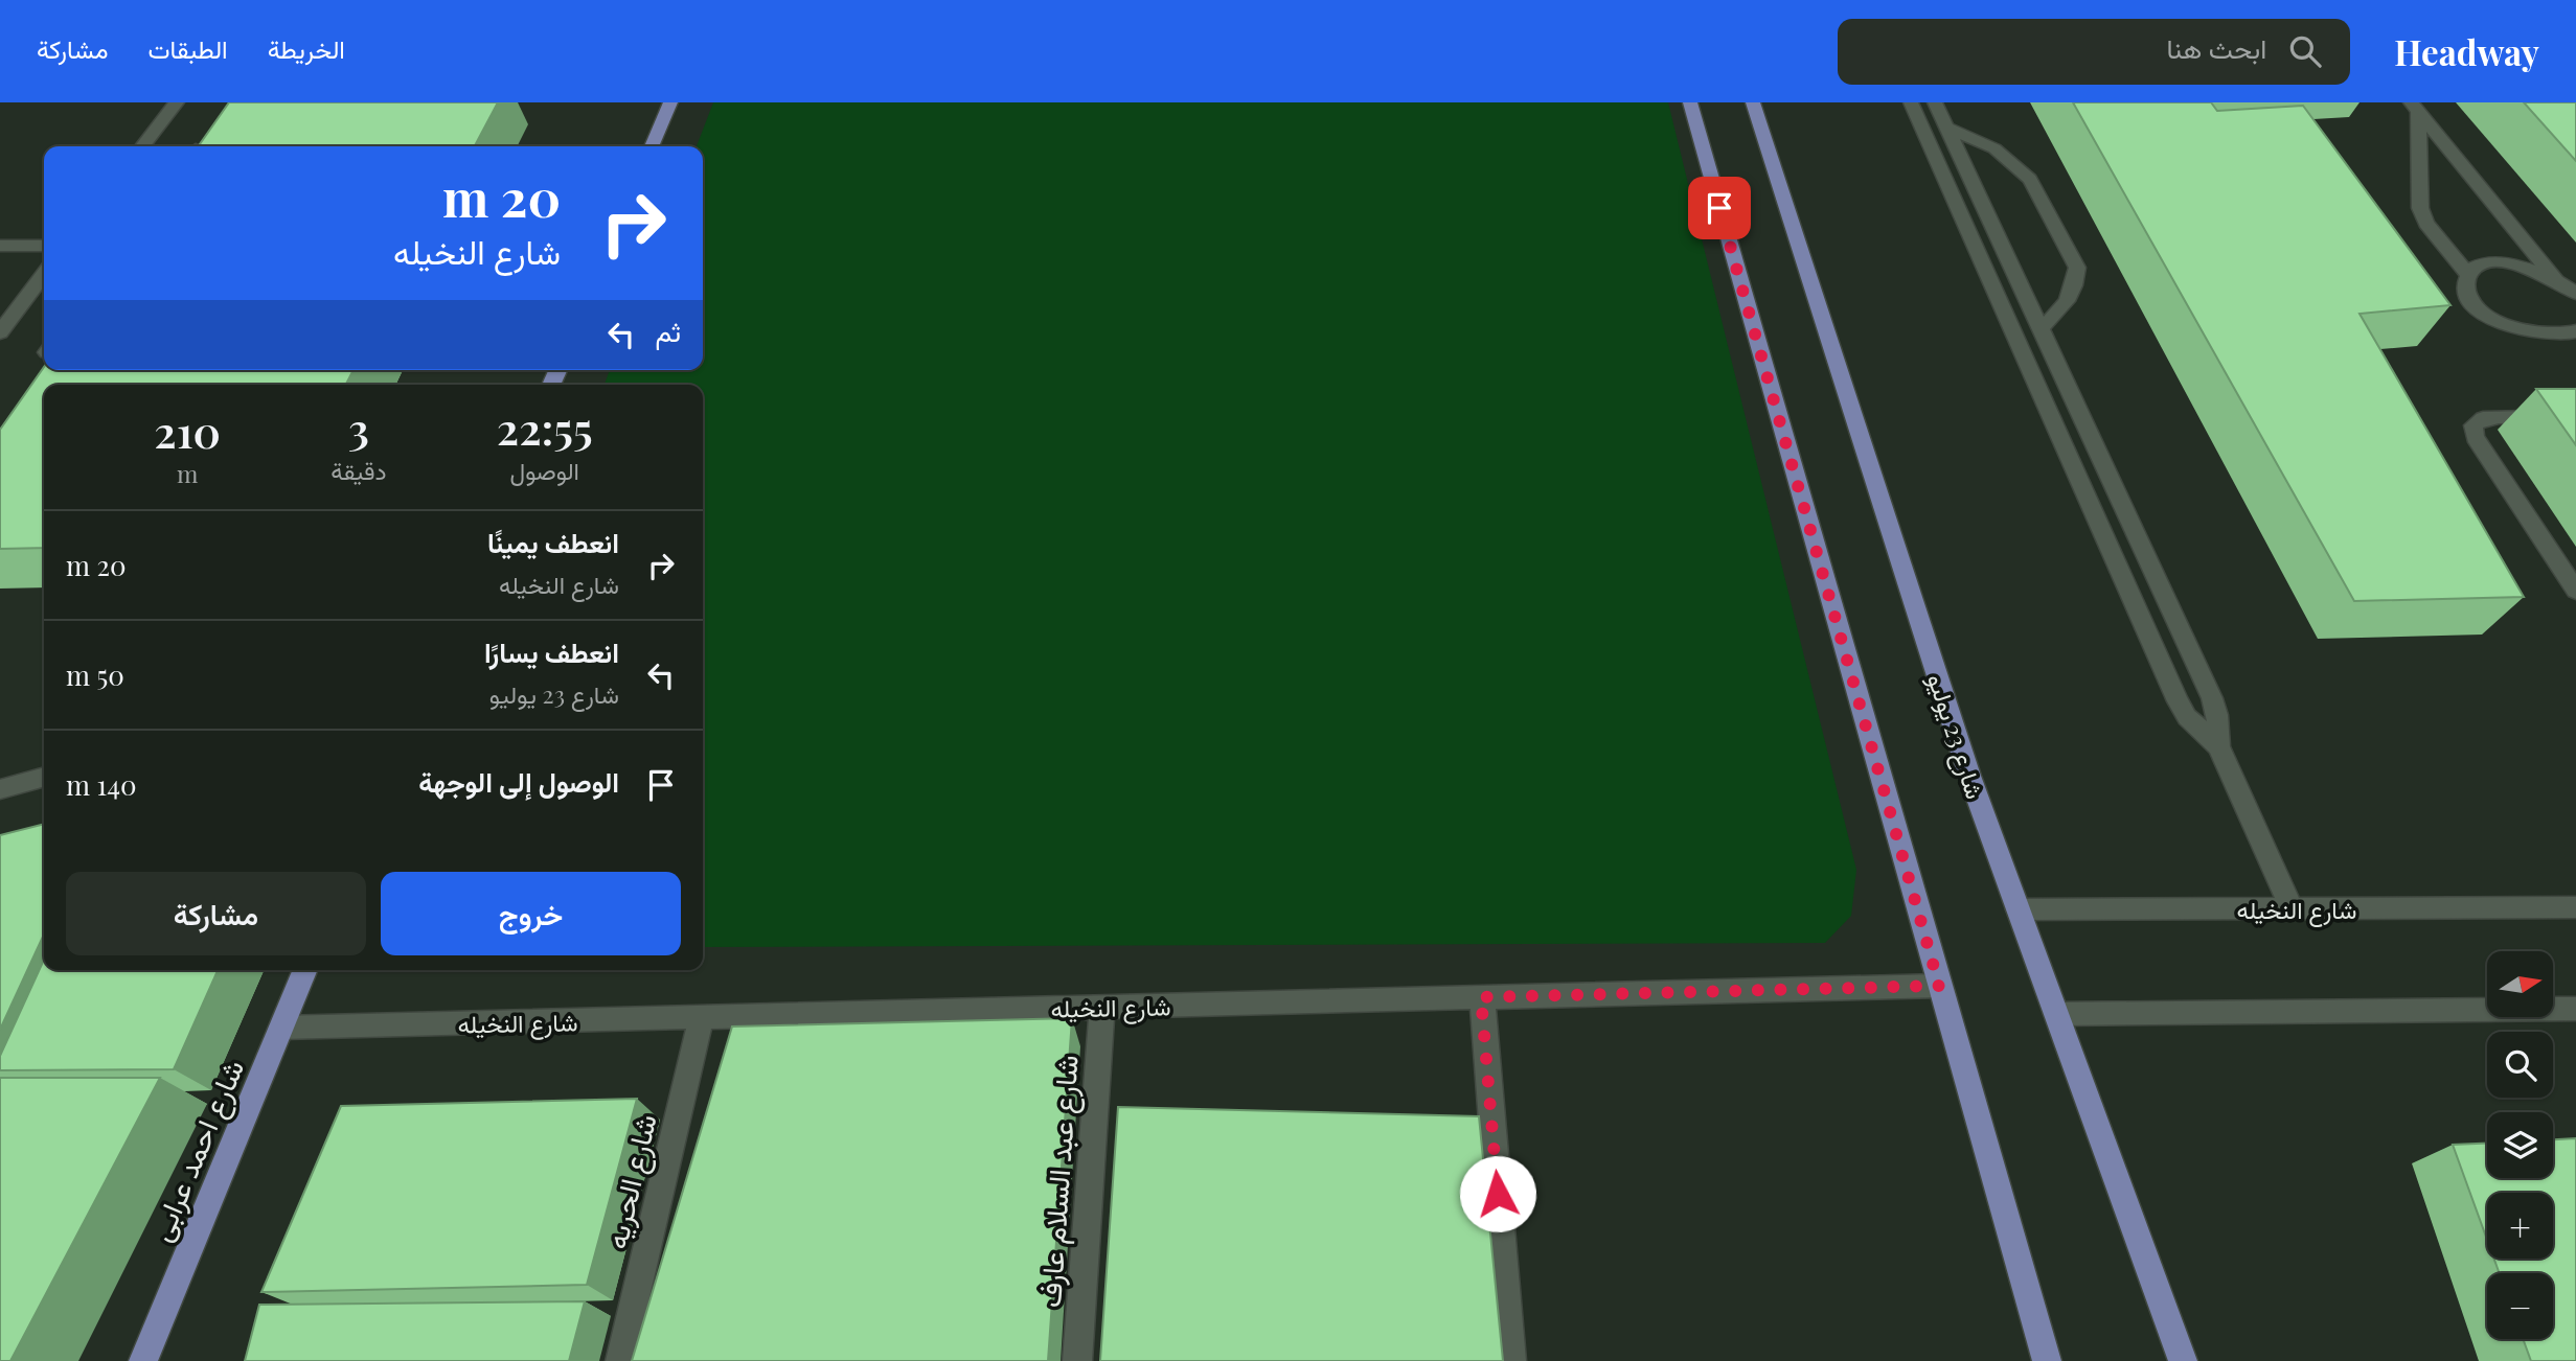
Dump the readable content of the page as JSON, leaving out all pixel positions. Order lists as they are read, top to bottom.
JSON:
{
  "streets": {
    "main road": ["شارع 23 يوليو", "شارع احمد عرابى"],
    "street": ["شارع النخيله", "شارع الحريه", "شارع عبد السلام عارف"]
  },
  "crossings": [
    ["شارع 23 يوليو", "شارع النخيله"],
    ["شارع النخيله", "شارع احمد عرابى"],
    ["شارع النخيله", "شارع الحريه"],
    ["شارع النخيله", "شارع عبد السلام عارف"]
  ],
  "north": "right",
  "page": {
    "header": "Headway",
    "search": "ابحث هنا",
    "nav": ["الخريطة", "الطبقات", "مشاركة"],
    "turn": ["20 m", "شارع النخيله"],
    "then": "ثم",
    "eta": [
      "22:55",
      "الوصول",
      "3",
      "دقيقة",
      "210",
      "m"
    ],
    "list": [
      {
        "name": "انعطف يمينًا",
        "note": "شارع النخيله",
        "value": "20 m"
      },
      {
        "name": "انعطف يسارًا",
        "note": "شارع 23 يوليو",
        "value": "50 m"
      },
      {
        "name": "الوصول إلى الوجهة",
        "value": "140 m"
      }
    ],
    "buttons": ["خروج", "مشاركة"],
    "map_buttons": ["+", "−"]
  }
}
